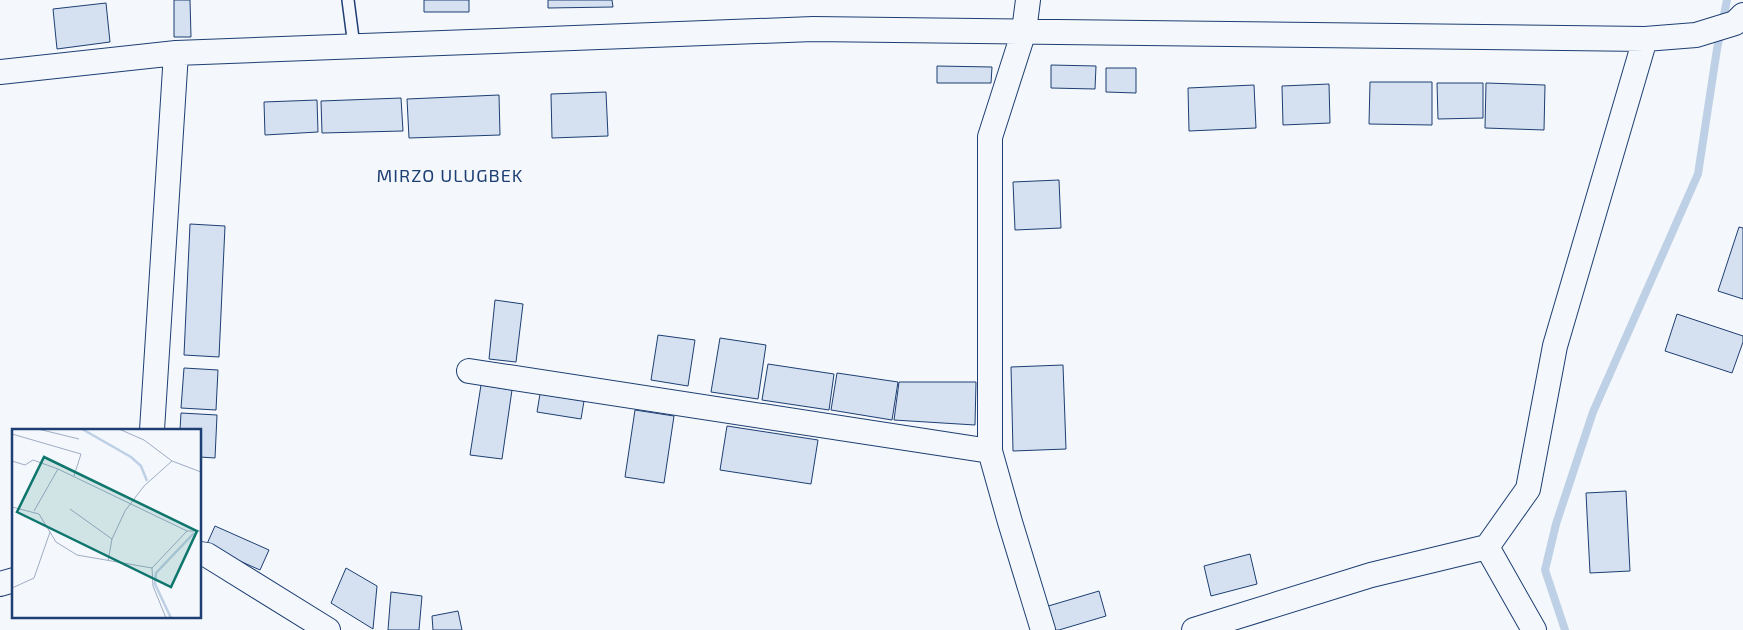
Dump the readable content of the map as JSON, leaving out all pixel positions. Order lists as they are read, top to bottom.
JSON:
{
  "districts": ["MIRZO ULUGBEK"]
}
